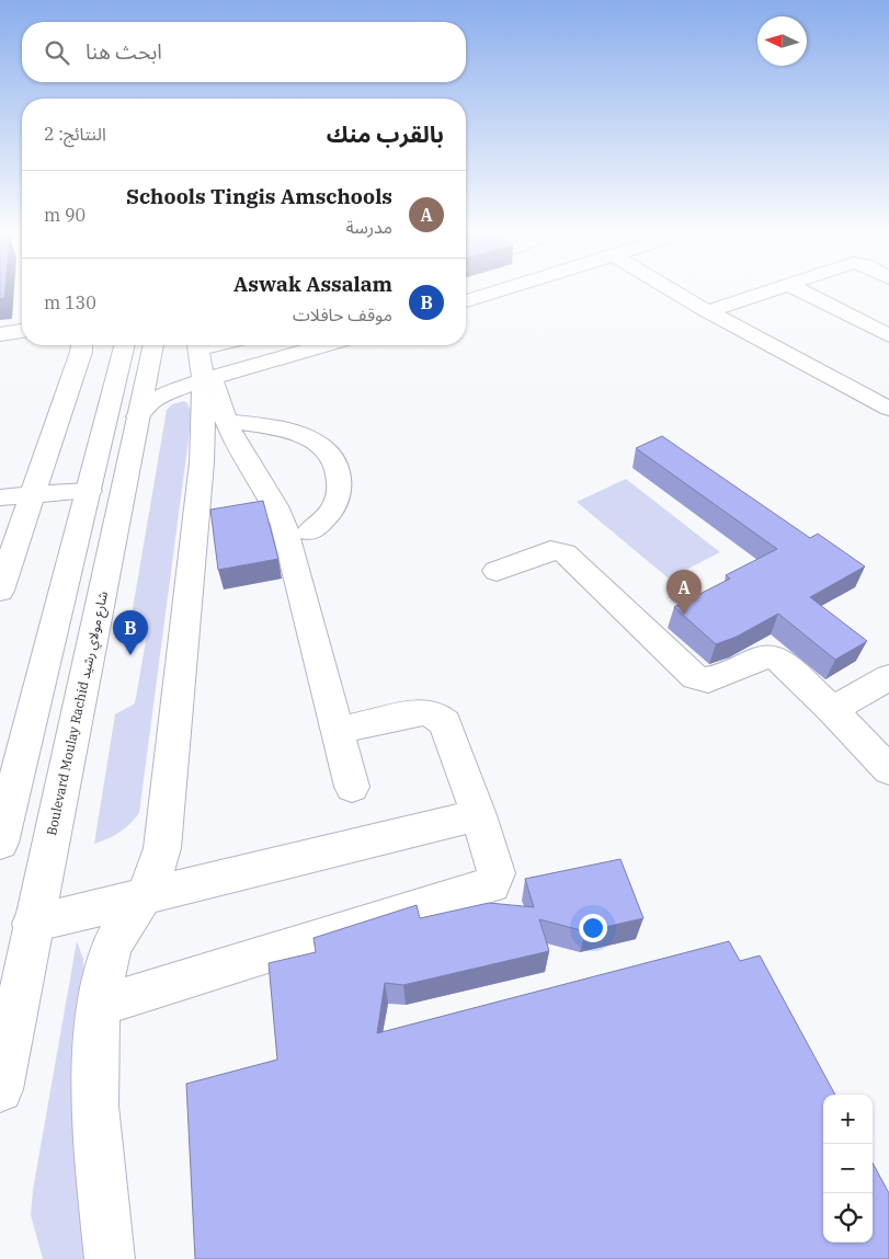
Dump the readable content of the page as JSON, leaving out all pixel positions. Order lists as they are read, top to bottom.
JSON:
{
  "streets": {
    "street": ["Boulevard Moulay Rachid شارع مولاي رشيد"]
  },
  "north": "left",
  "page": {
    "search": "ابحث هنا",
    "heading": ["بالقرب منك", "النتائج: 2"],
    "list": [
      {
        "mark": "A",
        "name": "Schools Tingis Amschools",
        "note": "مدرسة",
        "value": "90 m"
      },
      {
        "mark": "B",
        "name": "Aswak Assalam",
        "note": "موقف حافلات",
        "value": "130 m"
      }
    ],
    "pins": ["A", "B"],
    "map_buttons": ["+", "−"]
  }
}
